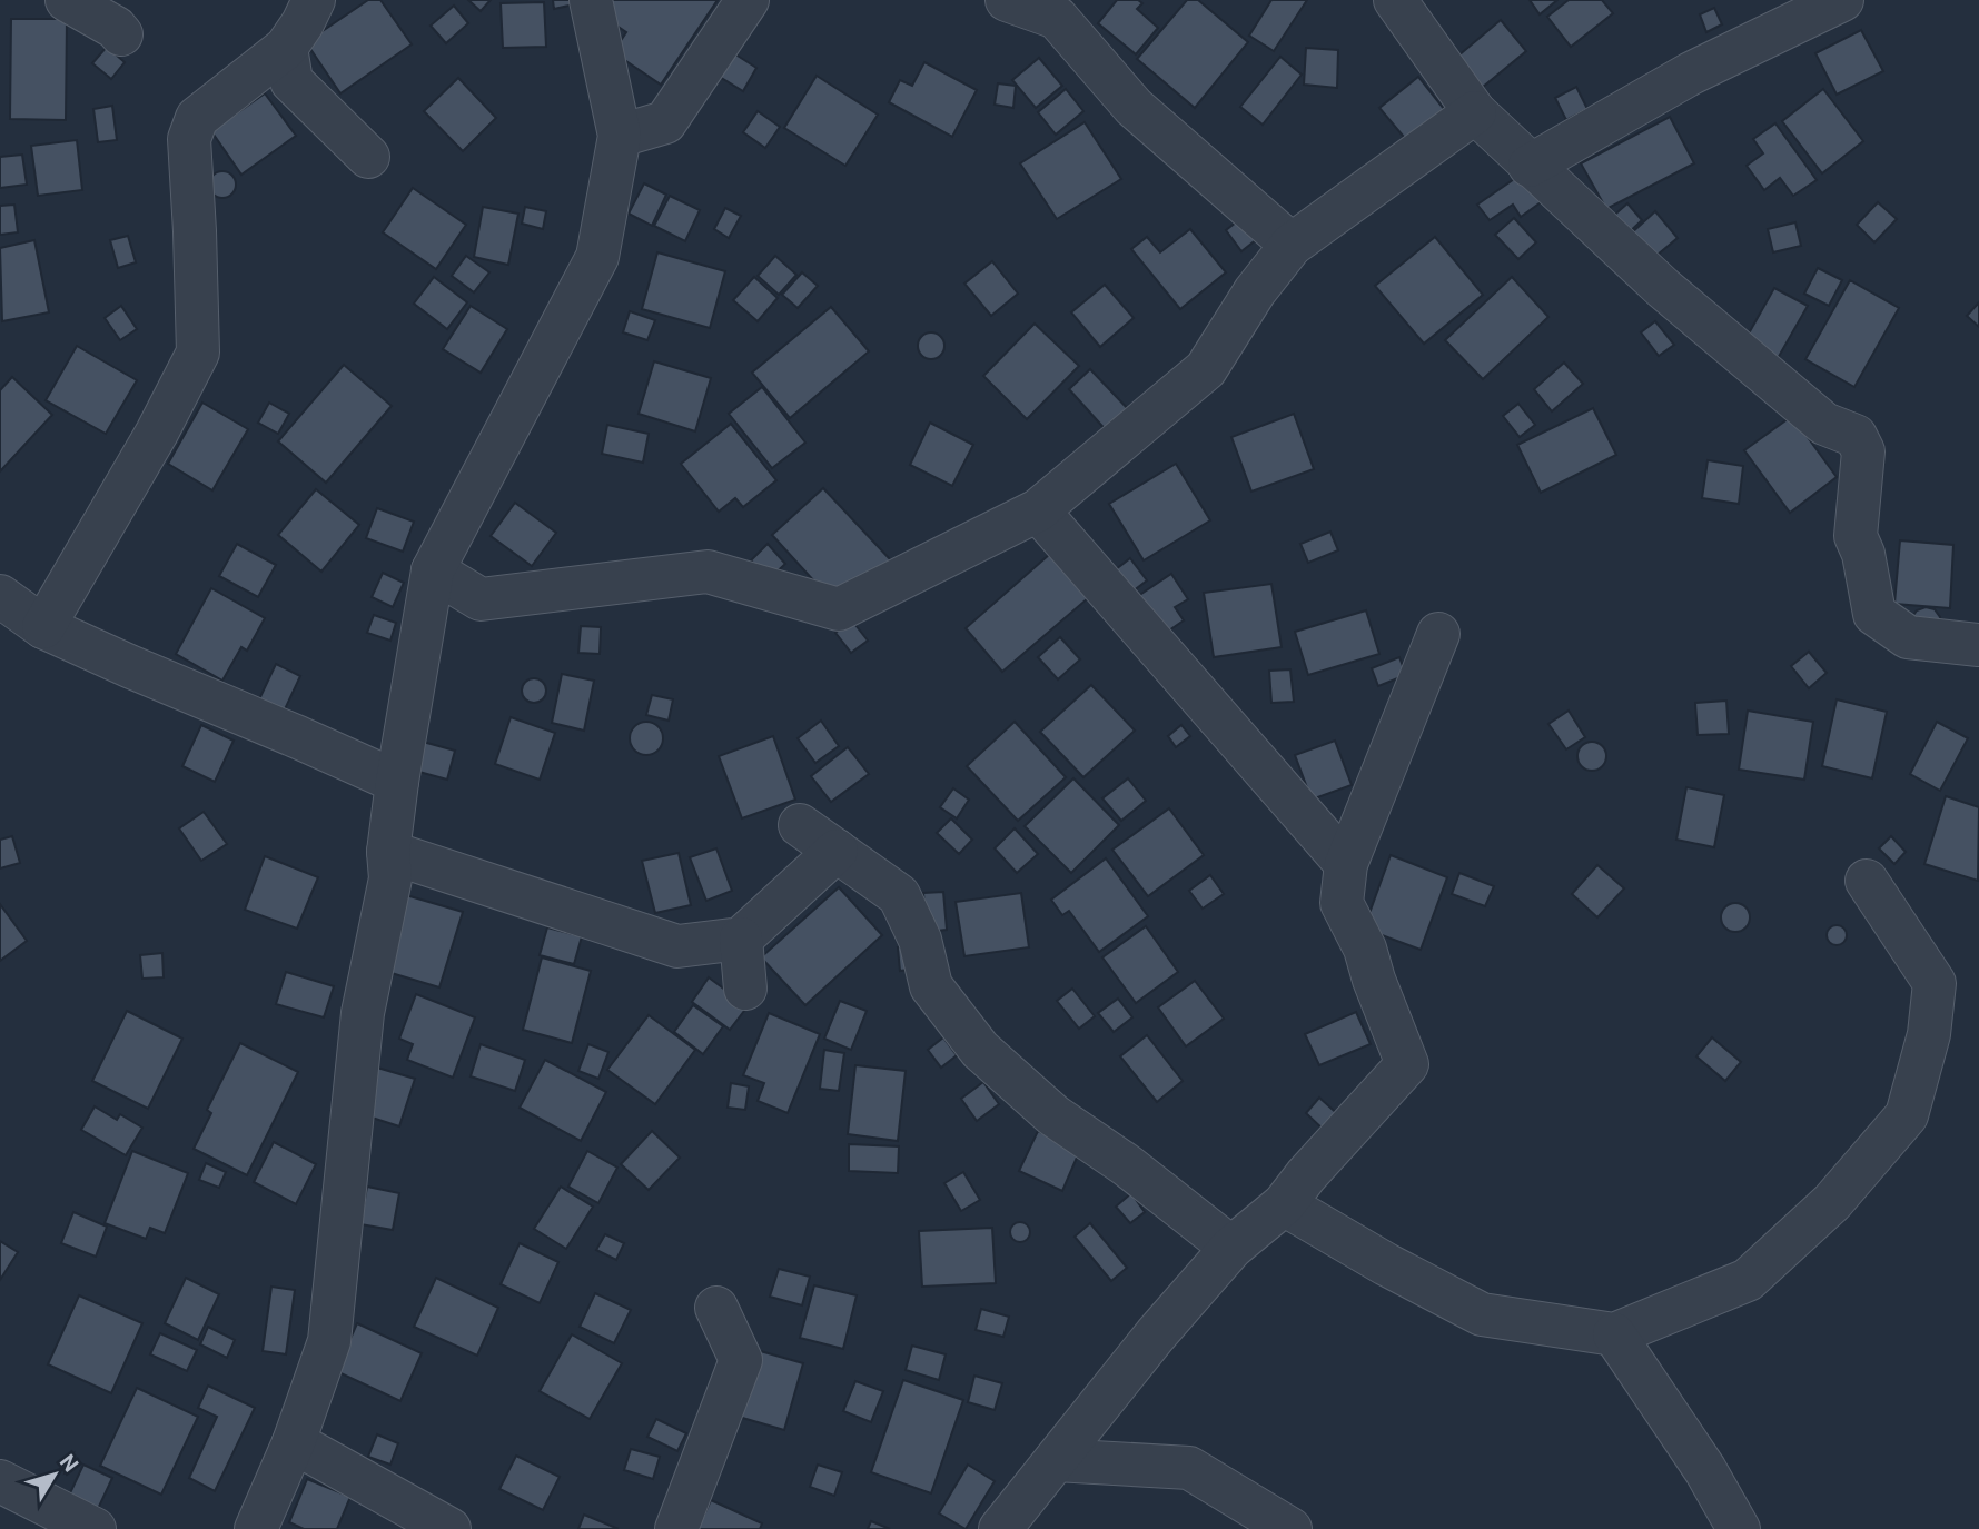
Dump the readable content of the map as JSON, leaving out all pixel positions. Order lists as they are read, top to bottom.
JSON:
{
  "north": "top right"
}
